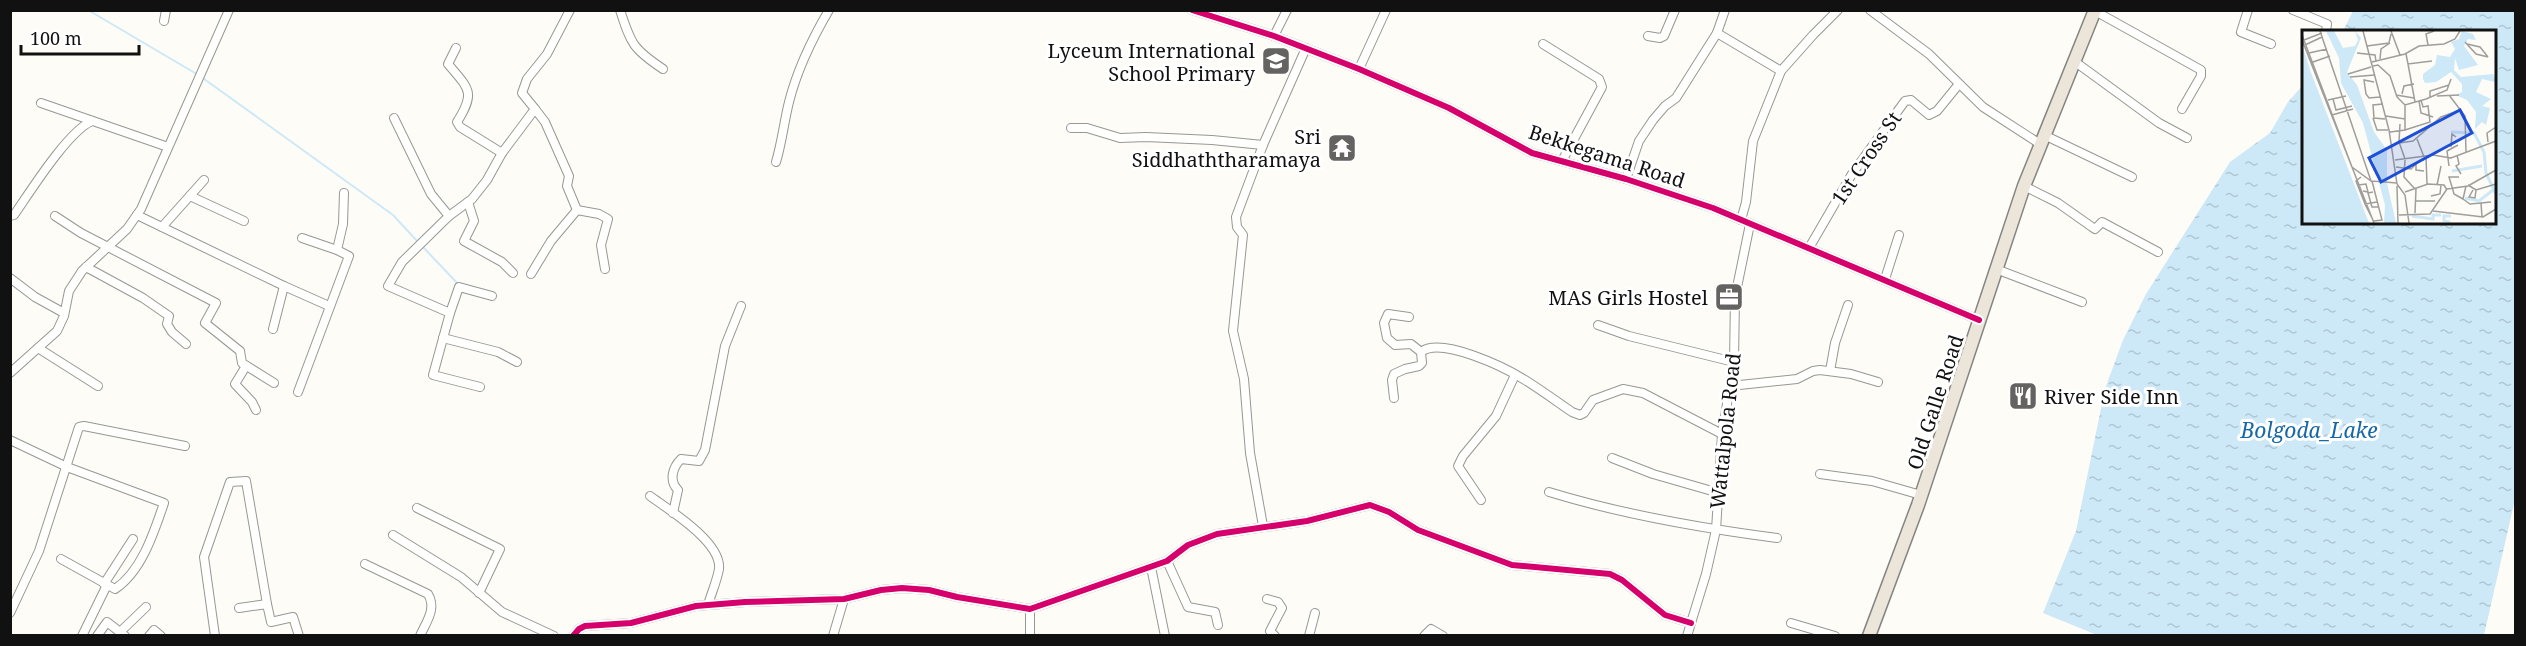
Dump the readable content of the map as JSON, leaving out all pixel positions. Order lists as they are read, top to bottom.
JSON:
{
  "streets": {
    "highway": ["Old Galle Road"],
    "street": ["Bekkegama Road", "1st Cross St", "Wattalpola Road"]
  },
  "crossings": [
    ["Bekkegama Road", "1st Cross St"],
    ["Bekkegama Road", "Old Galle Road"],
    ["Bekkegama Road", "Wattalpola Road"]
  ],
  "water": ["Bolgoda_Lake"],
  "places": {
    "school or university": ["Lyceum International School Primary"],
    "temple": ["Sri Siddhaththaramaya"],
    "office": ["MAS Girls Hostel"],
    "restaurant": ["River Side Inn"]
  },
  "scale_bar": "100 m"
}
